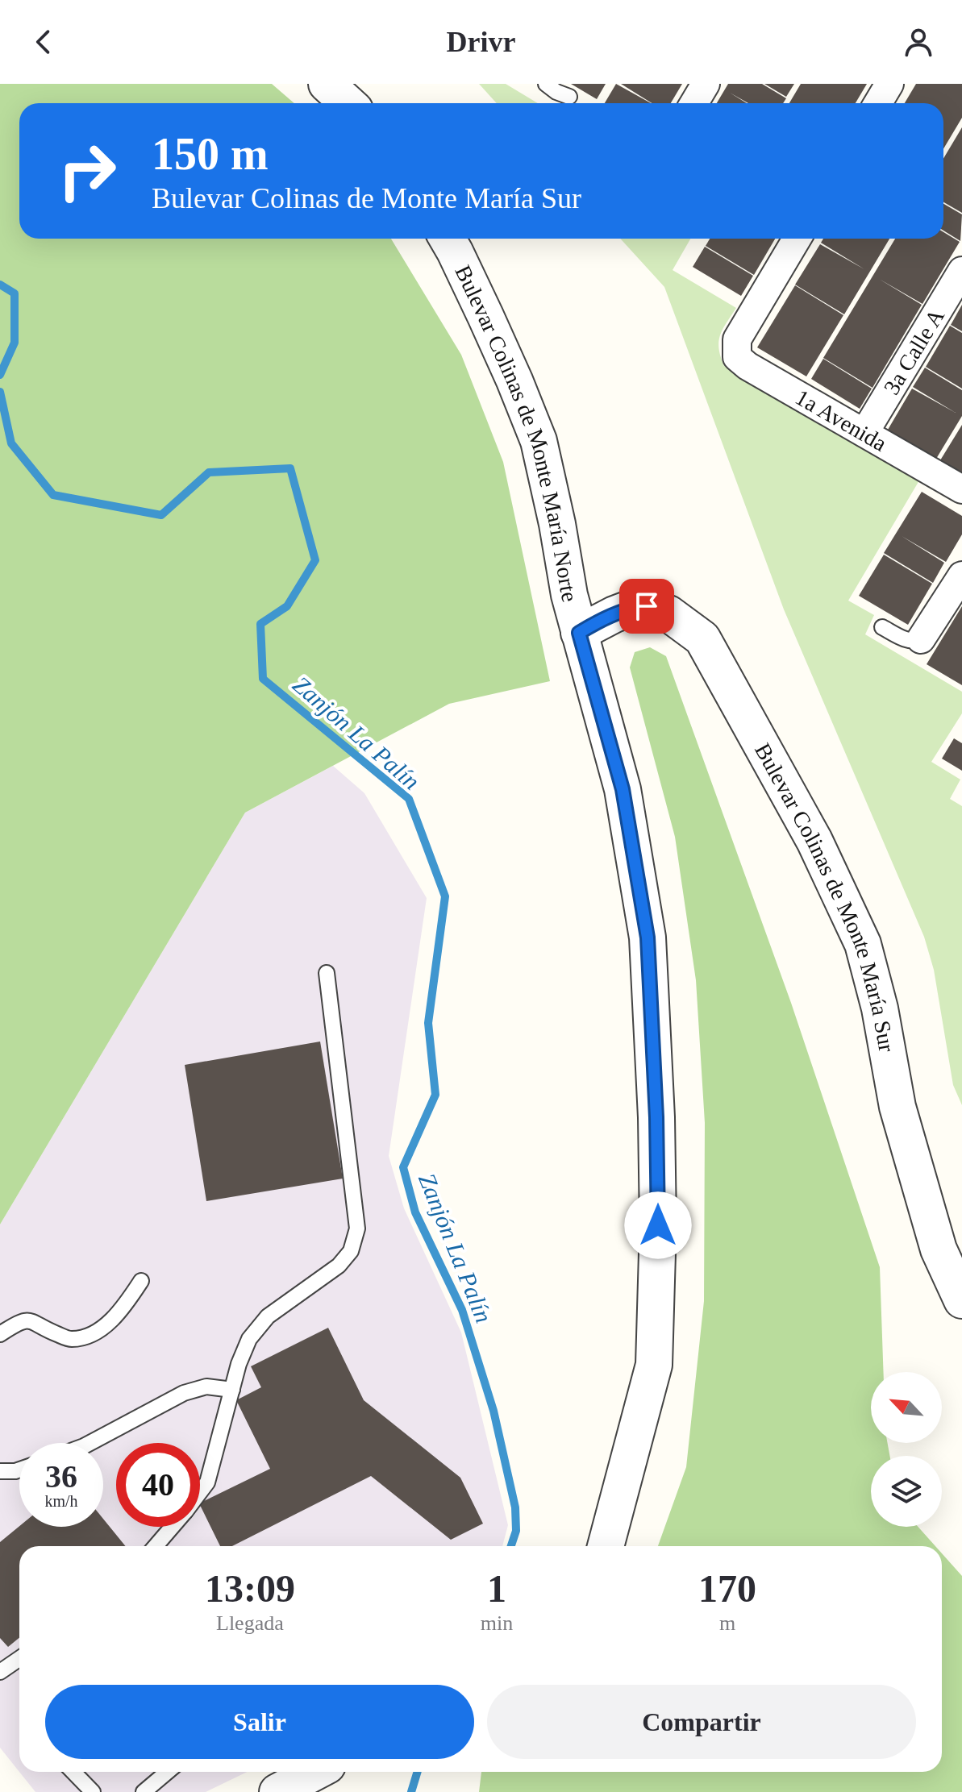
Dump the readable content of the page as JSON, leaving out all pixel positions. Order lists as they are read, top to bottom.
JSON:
{
  "streets": {
    "street": [
      "3a Calle A",
      "1a Avenida",
      "Bulevar Colinas de Monte María Norte",
      "Bulevar Colinas de Monte María Sur"
    ]
  },
  "crossings": [
    ["3a Calle A", "1a Avenida"],
    ["Bulevar Colinas de Monte María Norte", "Bulevar Colinas de Monte María Sur"]
  ],
  "water": ["Zanjón La Palín"],
  "north": "top left",
  "page": {
    "header": "Drivr",
    "turn": ["150 m", "Bulevar Colinas de Monte María Sur"],
    "speed": "36 km/h",
    "limit": "40",
    "eta": [
      "13:09",
      "Llegada",
      "1",
      "min",
      "170",
      "m"
    ],
    "buttons": ["Salir", "Compartir"]
  }
}
